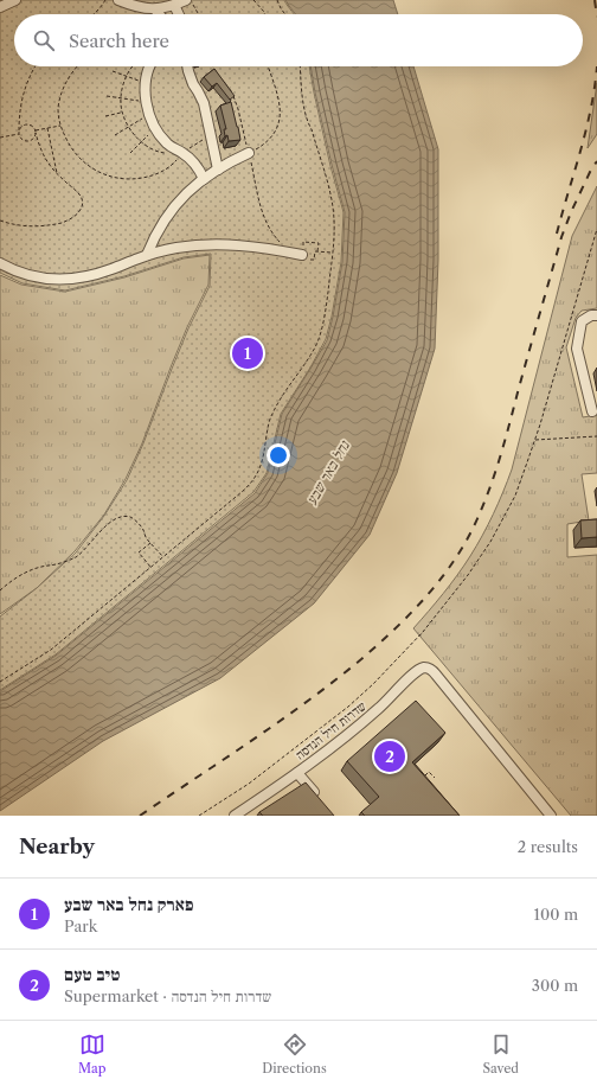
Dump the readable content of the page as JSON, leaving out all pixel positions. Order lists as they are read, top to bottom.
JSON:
{
  "streets": {
    "street": ["שדרות חיל הנדסה"]
  },
  "water": ["נחל באר שבע"],
  "page": {
    "search": "Search here",
    "pins": ["1", "2"],
    "heading": ["Nearby", "2 results"],
    "list": [
      {
        "mark": "1",
        "name": "פארק נחל באר שבע",
        "note": "Park",
        "value": "100 m"
      },
      {
        "mark": "2",
        "name": "טיב טעם",
        "note": "Supermarket · שדרות חיל הנדסה",
        "value": "300 m"
      }
    ],
    "nav": ["Map", "Directions", "Saved"]
  }
}
